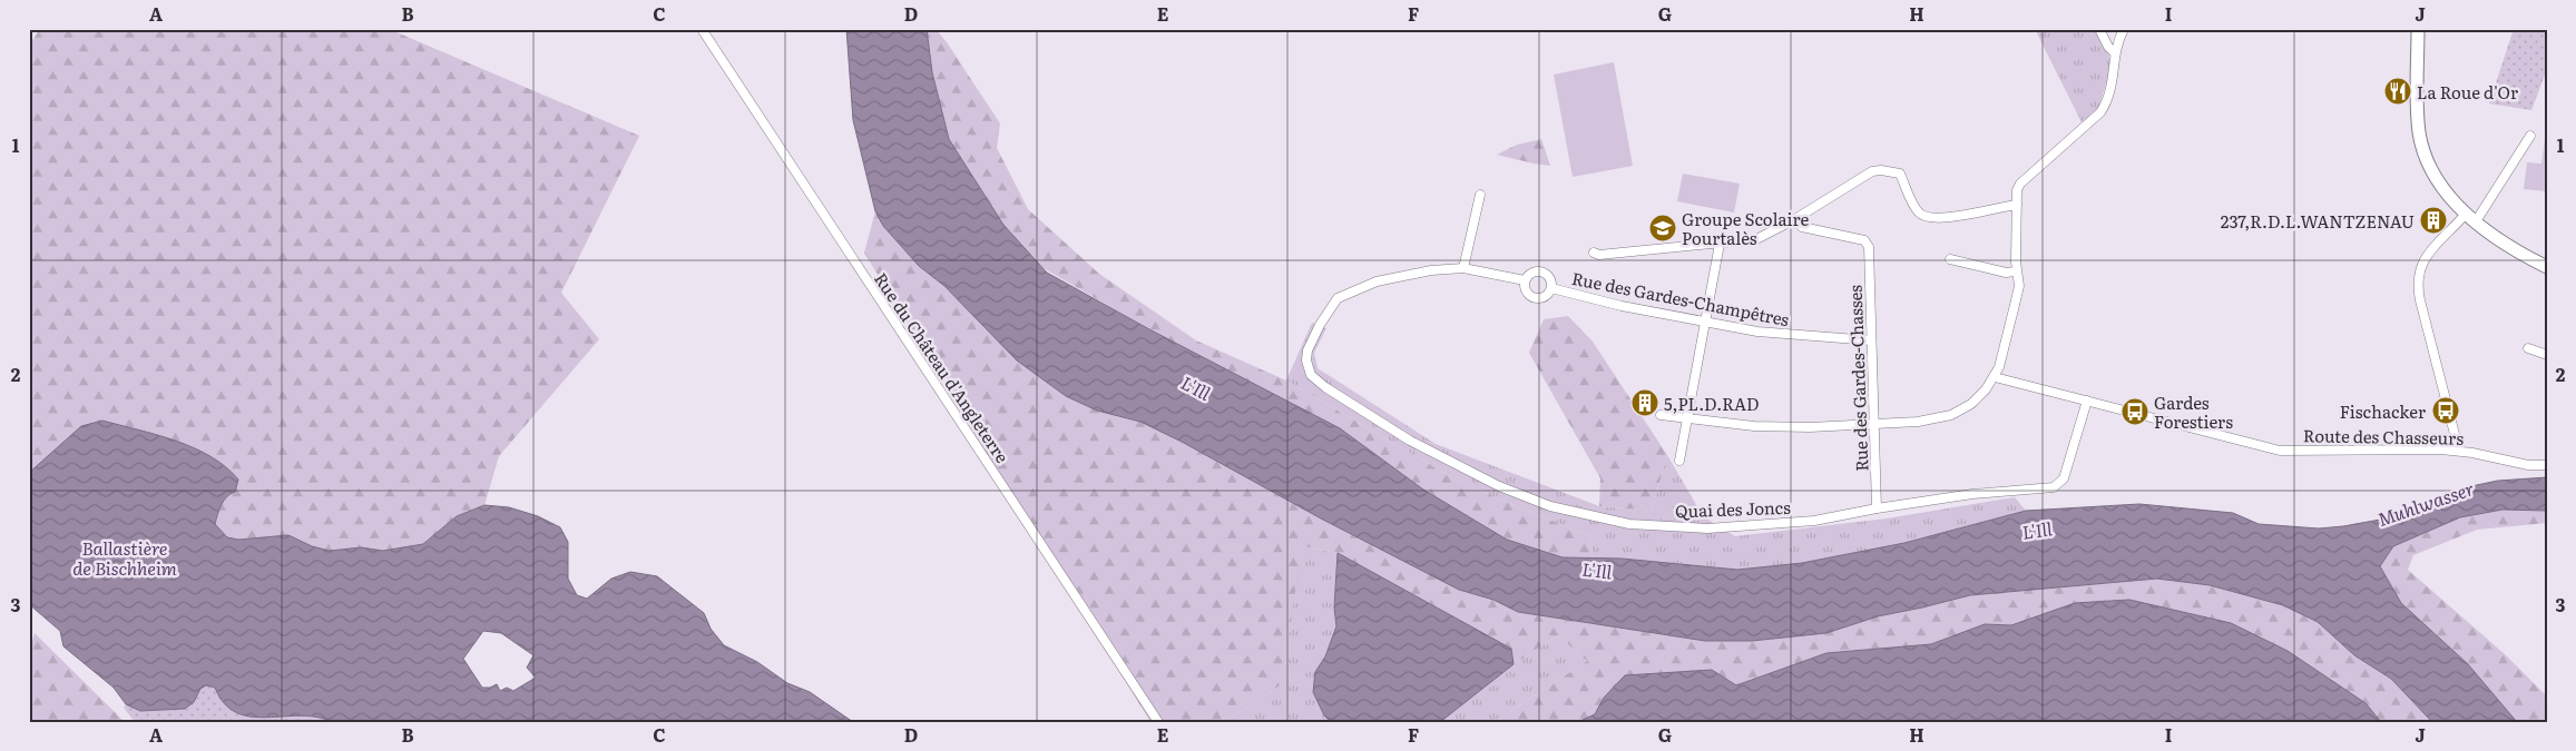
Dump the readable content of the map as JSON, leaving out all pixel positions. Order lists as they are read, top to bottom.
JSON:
{
  "streets": {
    "street": [
      "Rue des Gardes-Champêtres",
      "Rue du Château d'Angleterre",
      "Rue des Gardes-Chasses",
      "Route des Chasseurs",
      "Quai des Joncs"
    ]
  },
  "crossings": [
    ["Rue des Gardes-Champêtres", "Rue des Gardes-Chasses"],
    ["Rue des Gardes-Champêtres", "Quai des Joncs"],
    ["Rue des Gardes-Chasses", "Quai des Joncs"],
    ["Route des Chasseurs", "Quai des Joncs"]
  ],
  "water": ["L'Ill", "Muhlwasser", "Ballastière de Bischheim"],
  "places": {
    "restaurant": ["La Roue d'Or"],
    "building": ["237,R.D.L.WANTZENAU", "5,PL.D.RAD"],
    "school or university": ["Groupe Scolaire Pourtalès"],
    "bus stop": ["Fischacker", "Gardes Forestiers"]
  },
  "grid": {
    "columns": [
      "A",
      "B",
      "C",
      "D",
      "E",
      "F",
      "G",
      "H",
      "I",
      "J"
    ],
    "rows": ["1", "2", "3"]
  }
}
